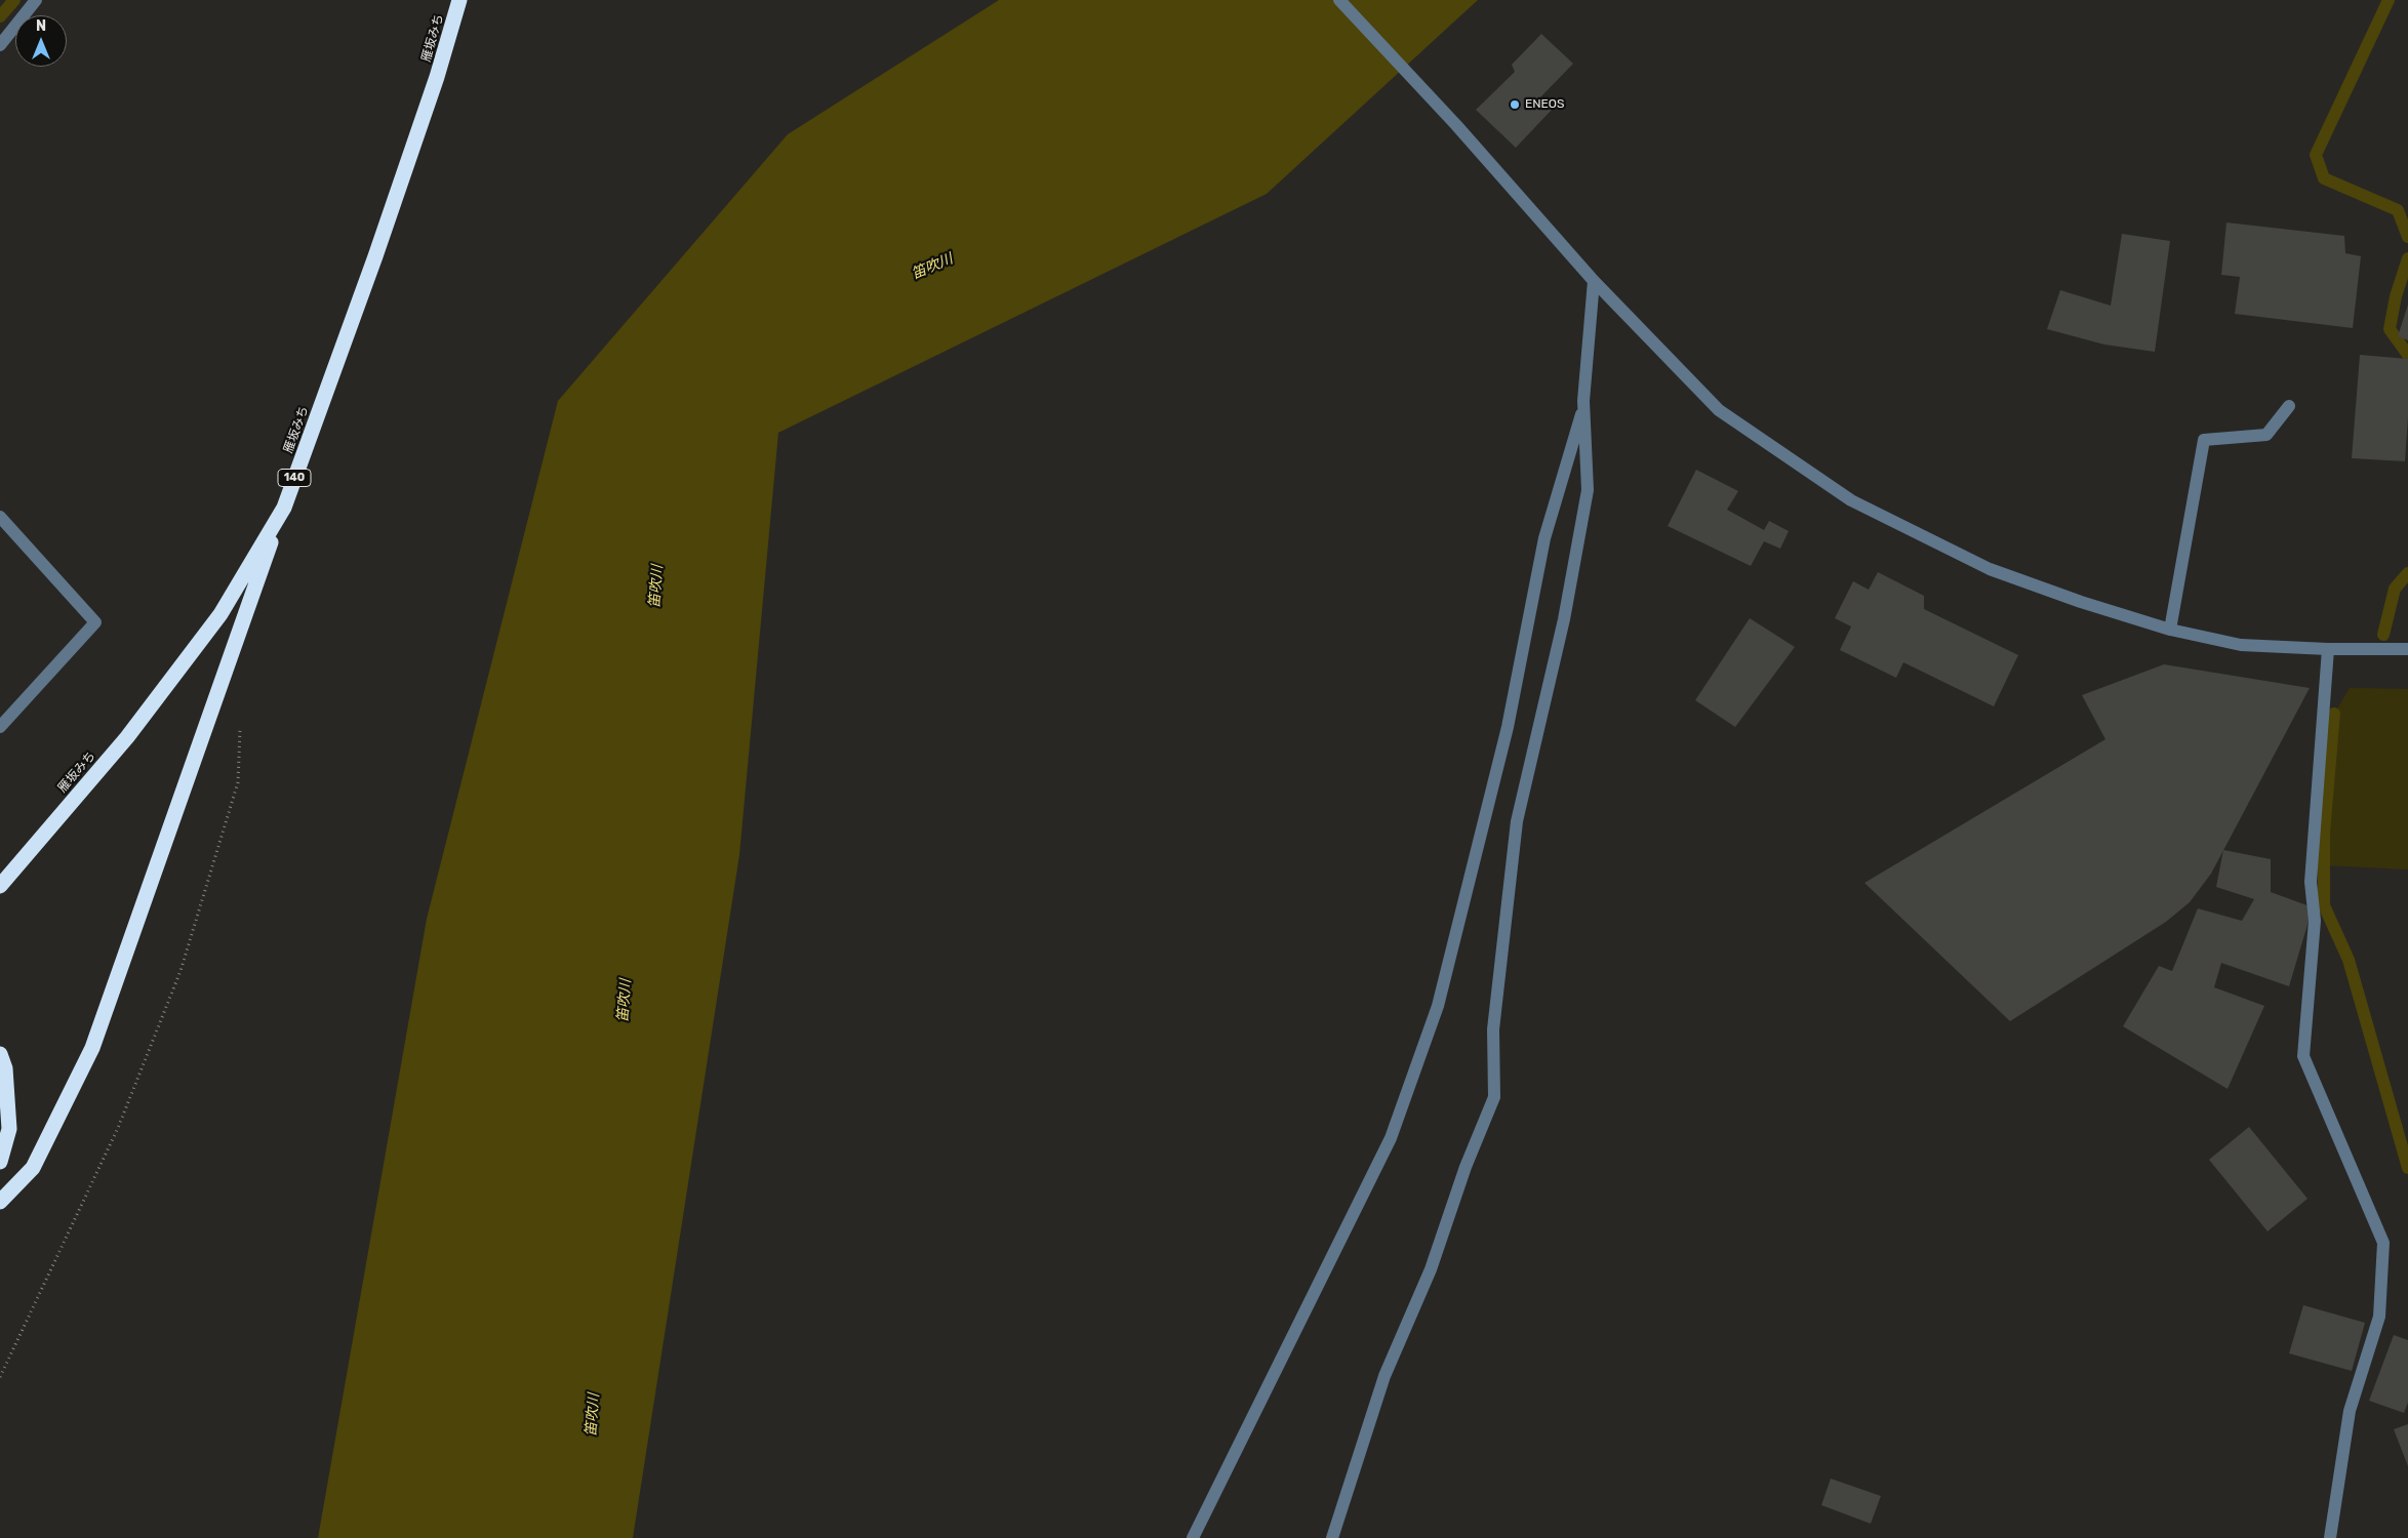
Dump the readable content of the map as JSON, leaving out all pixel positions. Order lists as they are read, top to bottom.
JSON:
{
  "streets": {
    "highway": ["雁坂みち", "140"]
  },
  "water": ["笛吹川"],
  "places": ["ENEOS"],
  "north": "top"
}
